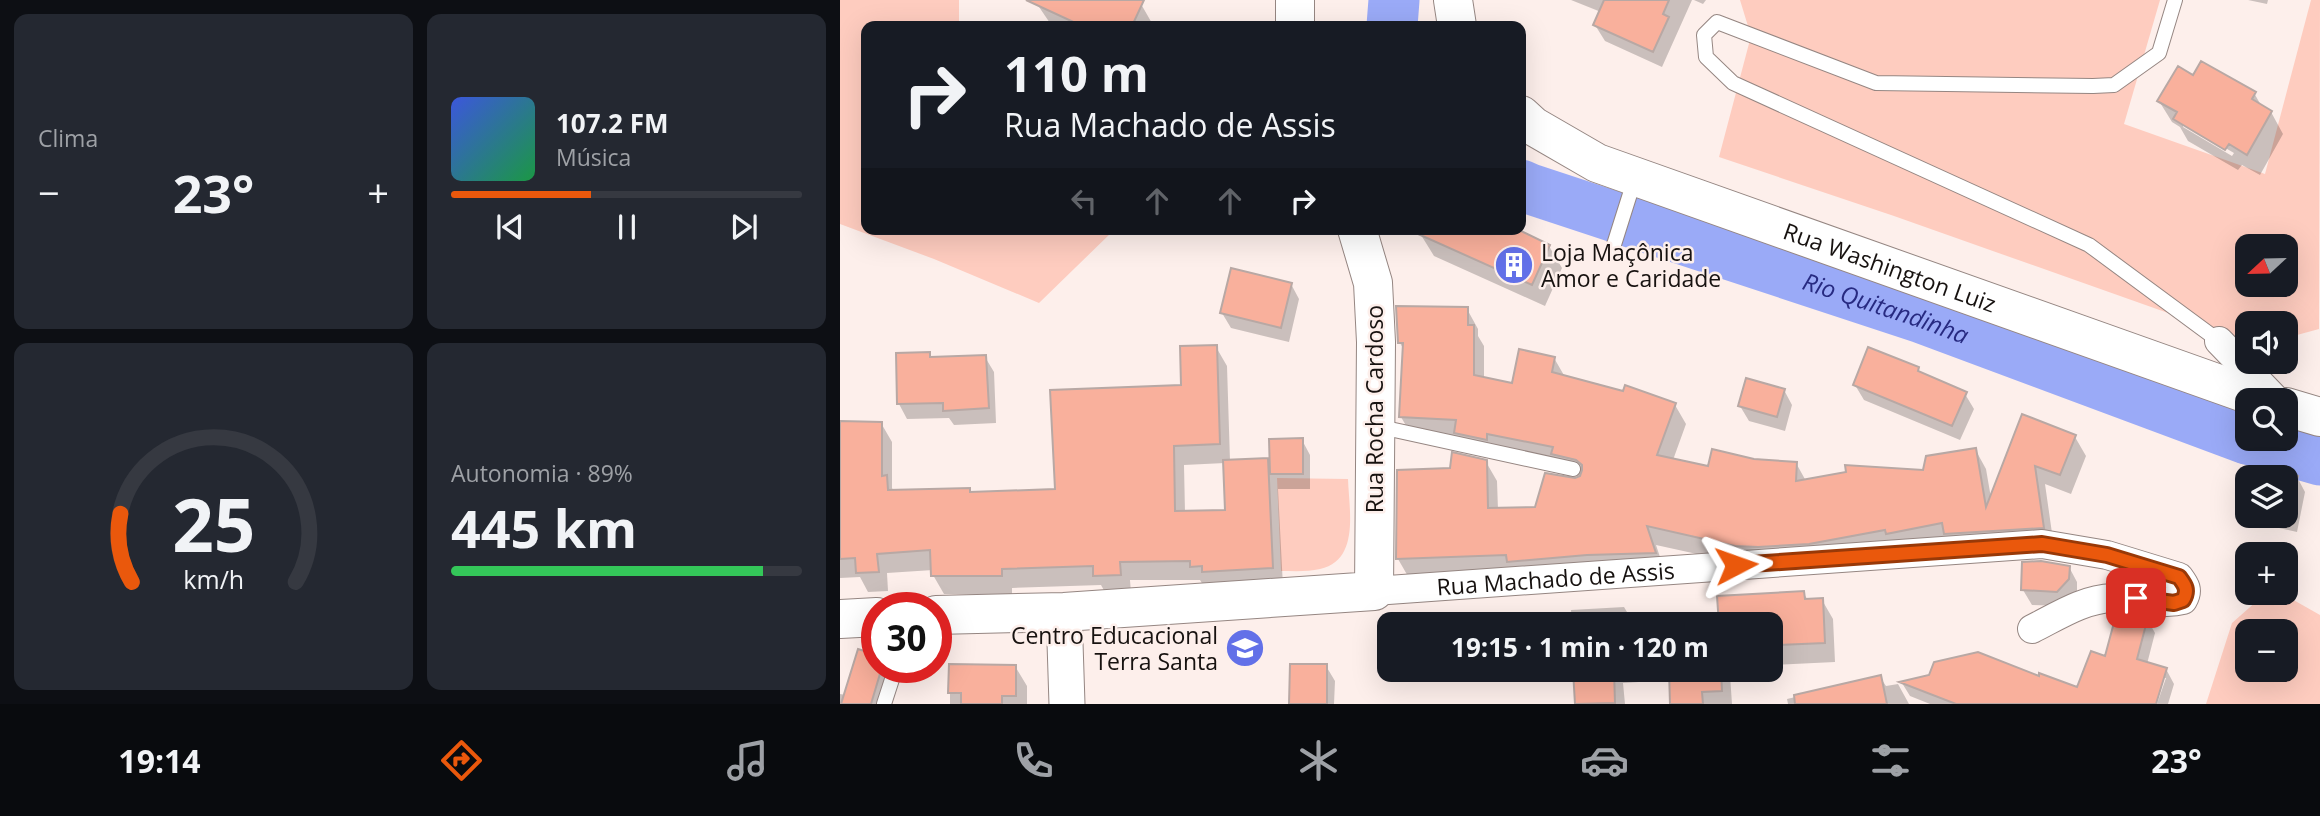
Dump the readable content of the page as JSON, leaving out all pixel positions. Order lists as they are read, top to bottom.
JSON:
{
  "streets": {
    "main road": ["Rua Washington Luiz", "Rua Rocha Cardoso"],
    "street": ["Rua Machado de Assis"]
  },
  "crossings": [
    ["Rua Rocha Cardoso", "Rua Machado de Assis"]
  ],
  "water": ["Rio Quitandinha"],
  "places": {
    "building": ["Loja Maçônica Amor e Caridade"],
    "school or university": ["Centro Educacional Terra Santa"]
  },
  "north": "left",
  "page": {
    "tile": [
      "Clima",
      ["Autonomia · 89%", "445 km"]
    ],
    "turn": ["110 m", "Rua Machado de Assis"],
    "song": ["107.2 FM", "Música"],
    "heat": ["−", "23°", "+"],
    "map_buttons": ["+", "−"],
    "limit": "30",
    "trip": "19:15 · 1 min · 120 m",
    "tabs": ["19:14", "23°"],
    "gauge": ["25", "km/h"]
  }
}
